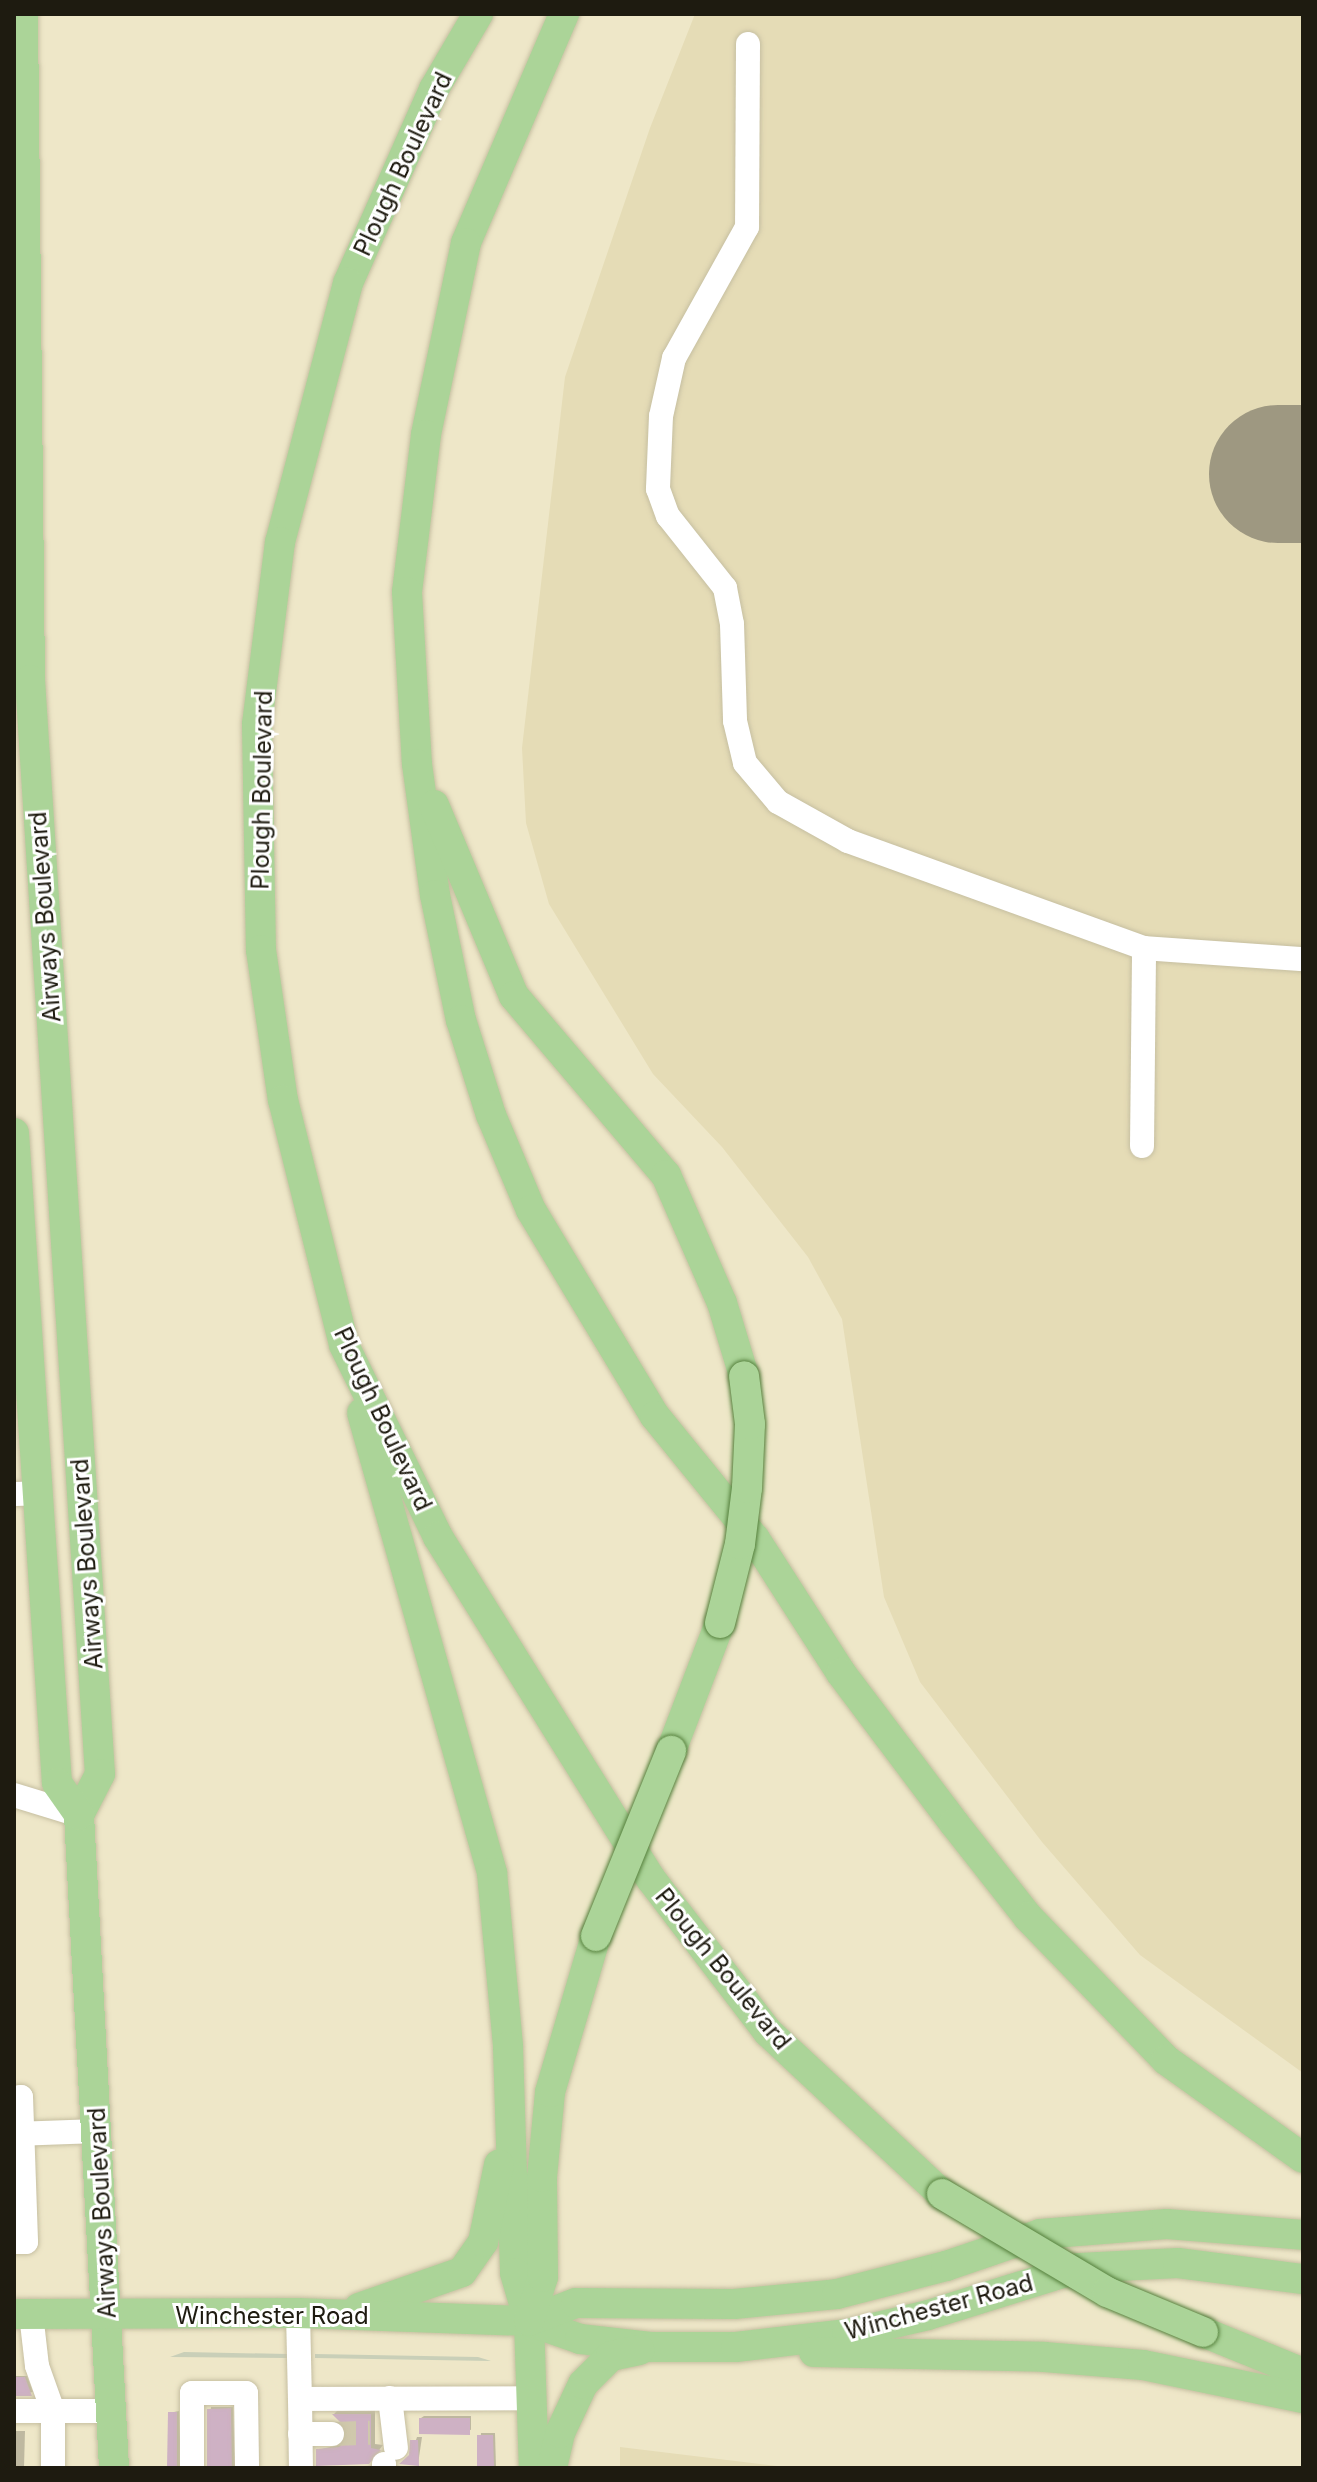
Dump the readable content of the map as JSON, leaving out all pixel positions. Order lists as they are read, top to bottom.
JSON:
{
  "streets": {
    "main road": ["Plough Boulevard", "Airways Boulevard", "Winchester Road"]
  },
  "crossings": [
    ["Airways Boulevard", "Winchester Road"]
  ]
}
